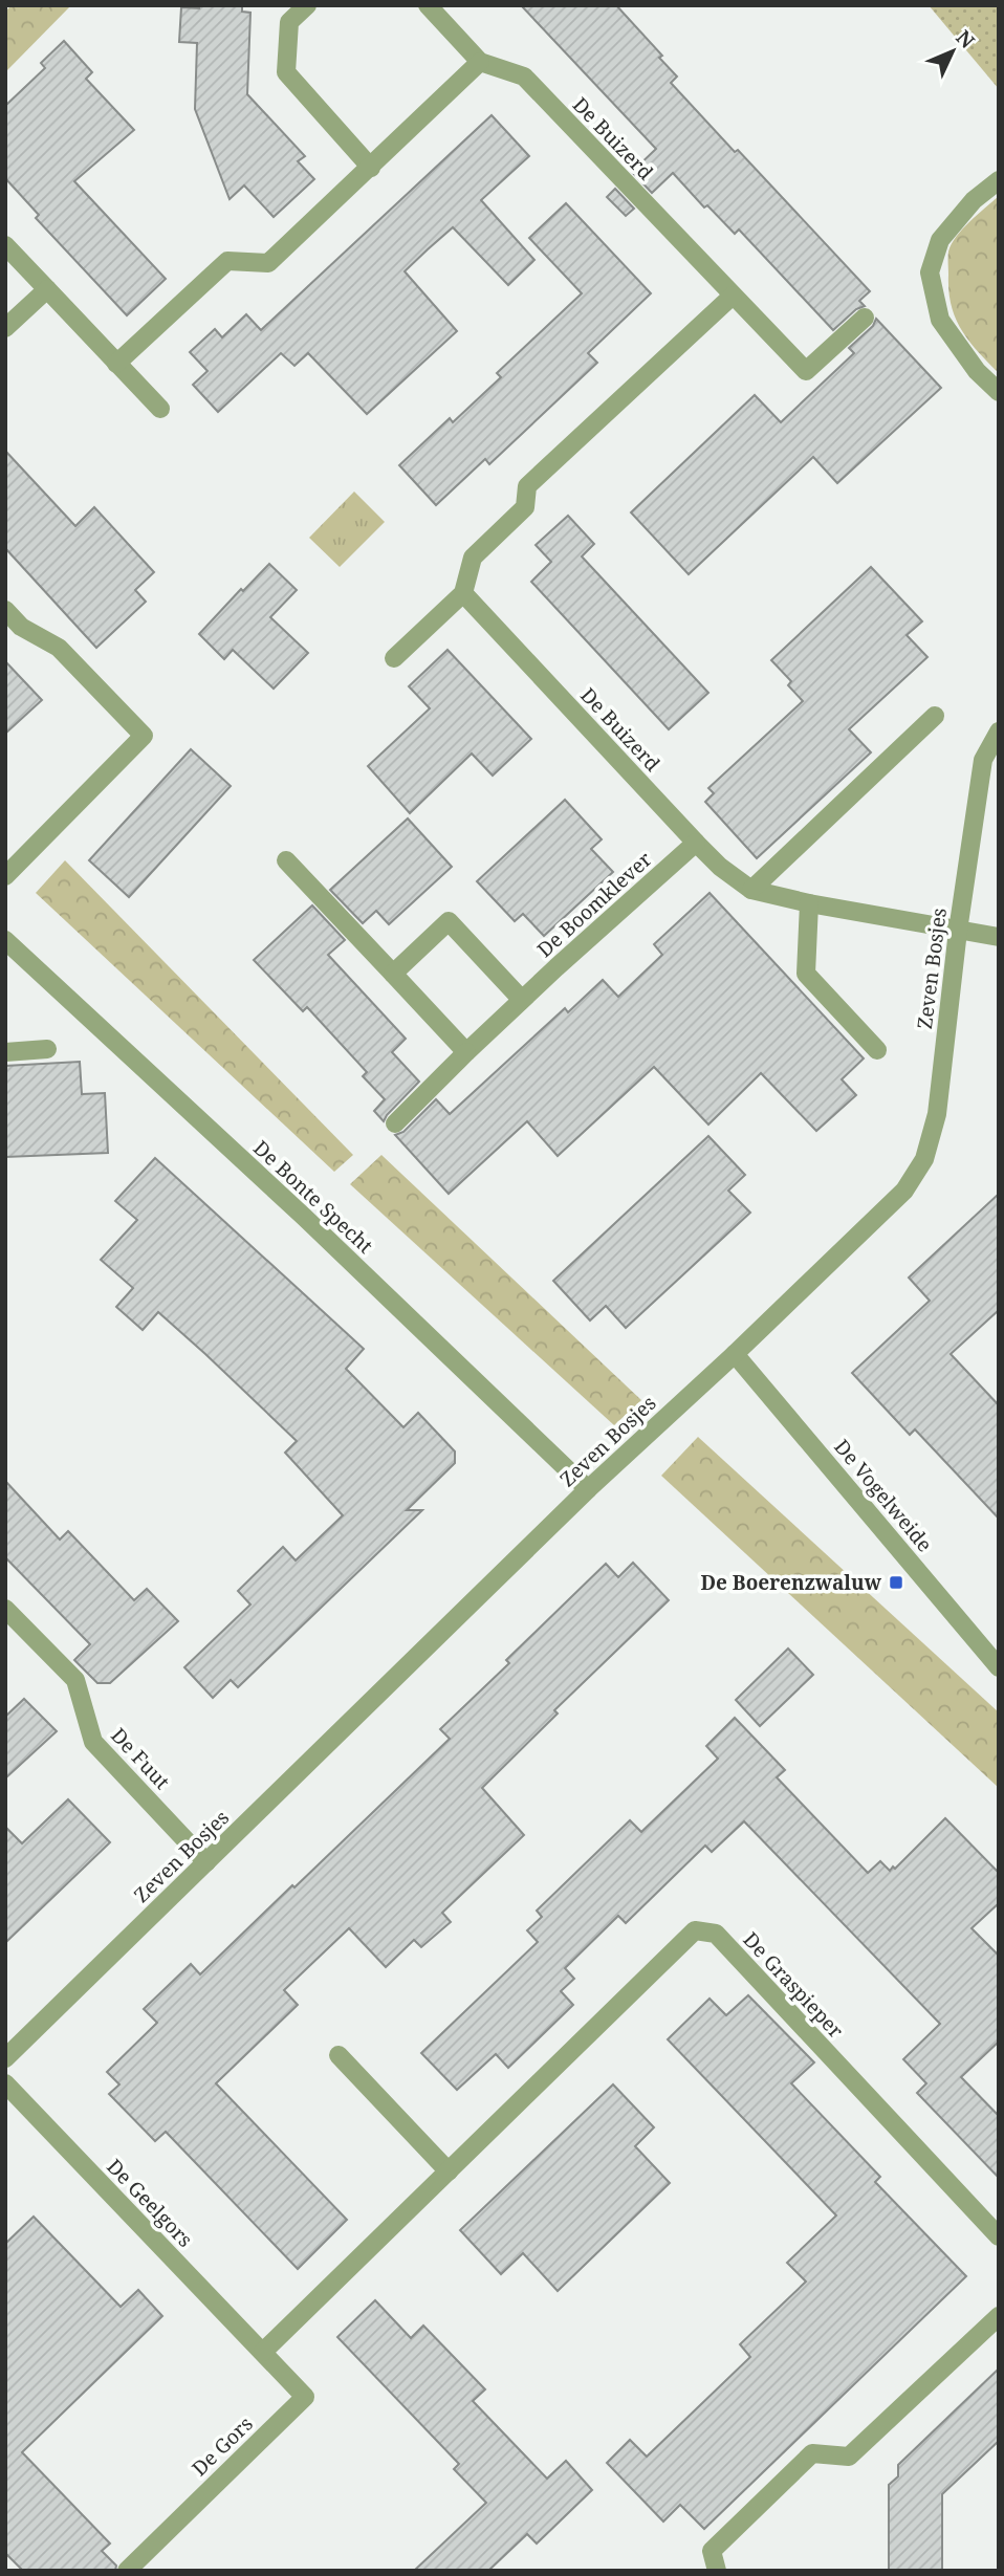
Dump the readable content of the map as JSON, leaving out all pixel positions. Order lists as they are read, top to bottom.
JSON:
{
  "streets": {
    "street": [
      "De Buizerd",
      "De Boomklever",
      "Zeven Bosjes",
      "De Bonte Specht",
      "De Vogelweide",
      "De Fuut",
      "De Graspieper",
      "De Geelgors",
      "De Gors"
    ]
  },
  "crossings": [
    ["De Buizerd", "De Boomklever"],
    ["De Buizerd", "Zeven Bosjes"],
    ["Zeven Bosjes", "De Bonte Specht"],
    ["Zeven Bosjes", "De Vogelweide"],
    ["Zeven Bosjes", "De Fuut"],
    ["De Graspieper", "De Geelgors"],
    ["De Graspieper", "De Gors"],
    ["De Geelgors", "De Gors"]
  ],
  "places": {
    "transit": ["De Boerenzwaluw"]
  },
  "north": "top right"
}
